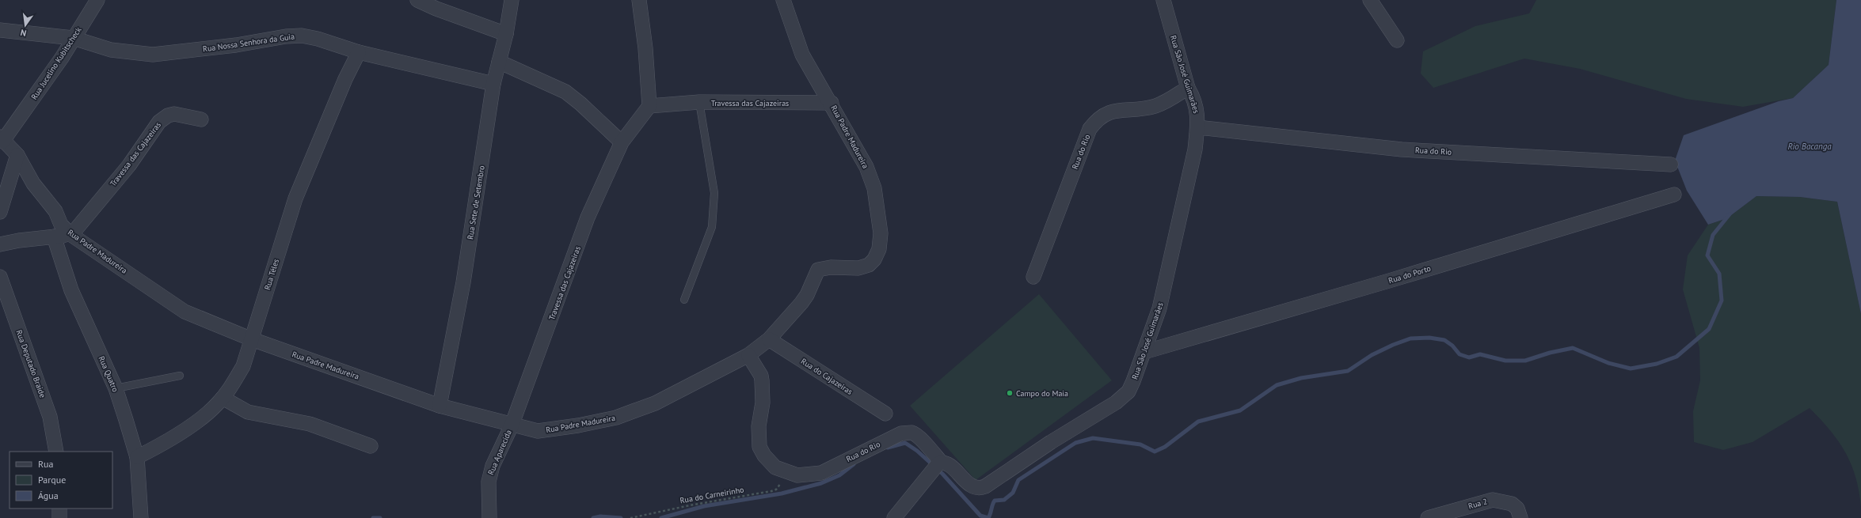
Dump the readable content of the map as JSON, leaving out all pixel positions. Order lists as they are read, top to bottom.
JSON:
{
  "streets": {
    "street": [
      "Rua Nossa Senhora da Guia",
      "Rua Jucelino Kubitscheck",
      "Rua São José Guimarães",
      "Travessa das Cajazeiras",
      "Rua Padre Madureira",
      "Rua do Rio",
      "Rua Sete de Setembro",
      "Rua Téles",
      "Rua do Porto",
      "Rua Deputado Braide",
      "Rua Quatro",
      "Rua do Cajazeiras",
      "Rua Aparecida",
      "Rua 2"
    ],
    "path": ["Rua do Carneirinho"]
  },
  "crossings": [
    ["Rua Nossa Senhora da Guia", "Rua Jucelino Kubitscheck"],
    ["Rua Nossa Senhora da Guia", "Rua Sete de Setembro"],
    ["Rua Nossa Senhora da Guia", "Rua Téles"],
    ["Rua Jucelino Kubitscheck", "Rua Padre Madureira"],
    ["Rua São José Guimarães", "Rua do Rio"],
    ["Rua São José Guimarães", "Rua do Porto"],
    ["Travessa das Cajazeiras", "Rua Padre Madureira"],
    ["Travessa das Cajazeiras", "Rua Aparecida"],
    ["Rua Padre Madureira", "Rua Sete de Setembro"],
    ["Rua Padre Madureira", "Rua Téles"],
    ["Rua Padre Madureira", "Rua do Cajazeiras"],
    ["Rua Padre Madureira", "Rua Aparecida"],
    ["Rua do Rio", "Rua do Carneirinho"],
    ["Rua Téles", "Rua Quatro"]
  ],
  "water": ["Rio Bacanga"],
  "places": ["Campo do Maia"],
  "legend": ["Rua", "Parque", "Água"],
  "north": "bottom"
}
